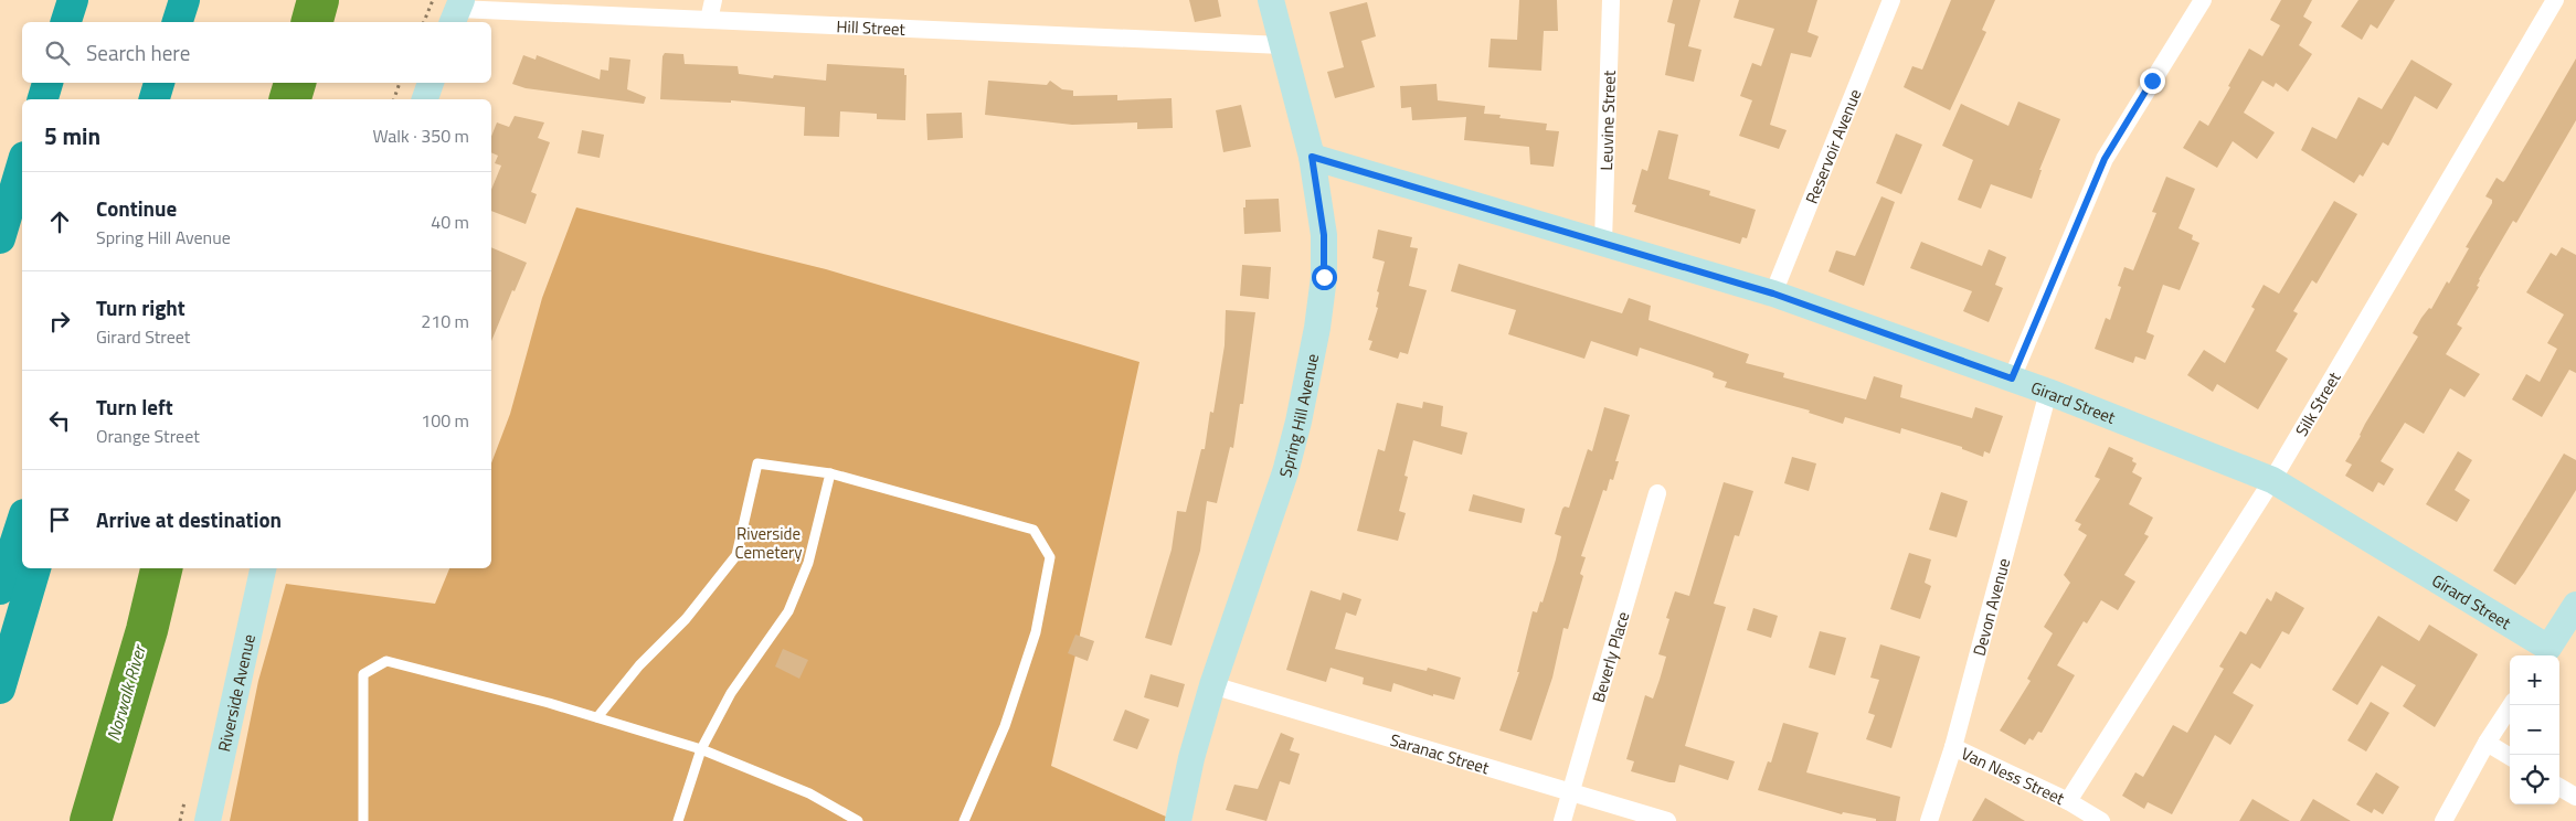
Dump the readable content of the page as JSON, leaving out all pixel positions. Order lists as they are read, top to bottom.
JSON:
{
  "streets": {
    "street": [
      "Hill Street",
      "Leuvine Street",
      "Reservoir Avenue",
      "Girard Street",
      "Silk Street",
      "Spring Hill Avenue",
      "Devon Avenue",
      "Beverly Place",
      "Riverside Avenue",
      "Saranac Street",
      "Van Ness Street"
    ]
  },
  "crossings": [
    ["Hill Street", "Spring Hill Avenue"],
    ["Leuvine Street", "Girard Street"],
    ["Reservoir Avenue", "Girard Street"],
    ["Girard Street", "Silk Street"],
    ["Girard Street", "Spring Hill Avenue"],
    ["Girard Street", "Devon Avenue"],
    ["Silk Street", "Van Ness Street"],
    ["Spring Hill Avenue", "Saranac Street"],
    ["Devon Avenue", "Van Ness Street"],
    ["Beverly Place", "Saranac Street"]
  ],
  "water": ["Norwalk River"],
  "parks": ["Riverside Cemetery"],
  "page": {
    "search": "Search here",
    "heading": ["5 min", "Walk · 350 m"],
    "list": [
      ["Continue", "Spring Hill Avenue", "40 m"],
      ["Turn right", "Girard Street", "210 m"],
      ["Turn left", "Orange Street", "100 m"],
      "Arrive at destination"
    ],
    "map_buttons": ["+", "−"]
  }
}
